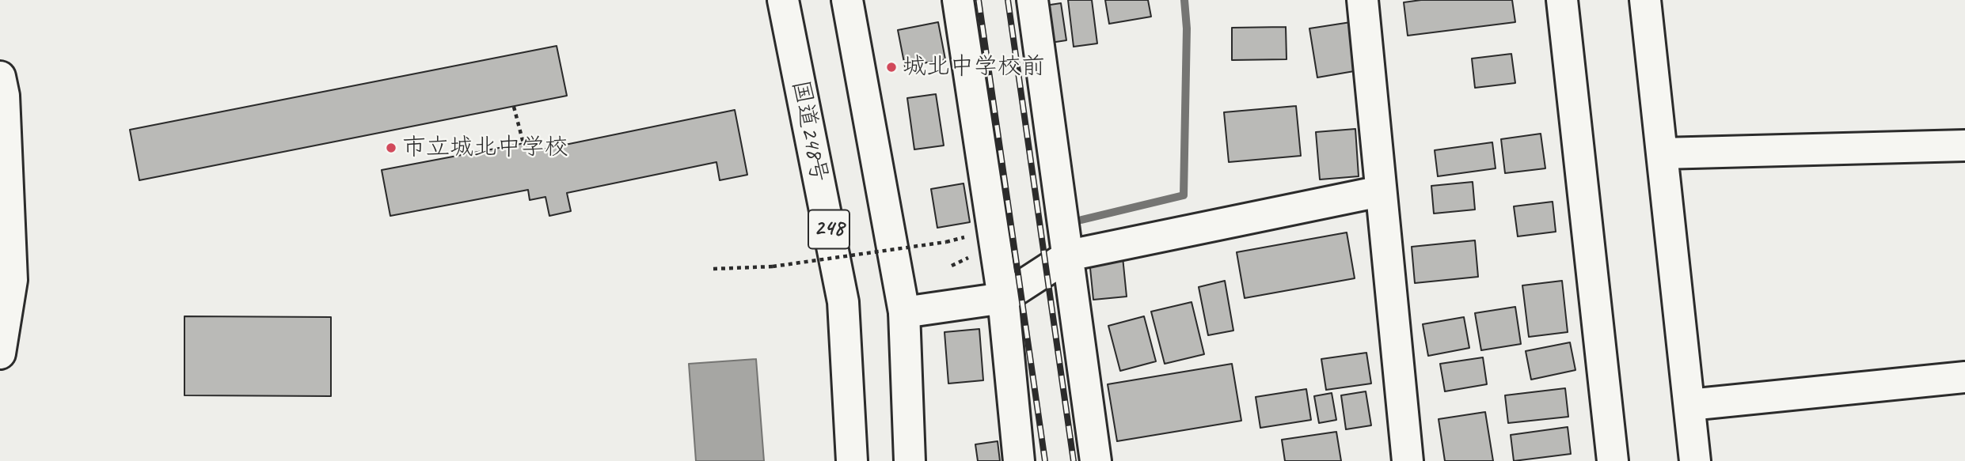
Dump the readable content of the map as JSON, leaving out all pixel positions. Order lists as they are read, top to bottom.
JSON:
{
  "streets": {
    "main road": ["国道248号", "248"]
  },
  "places": ["城北中学校前", "市立城北中学校"]
}
